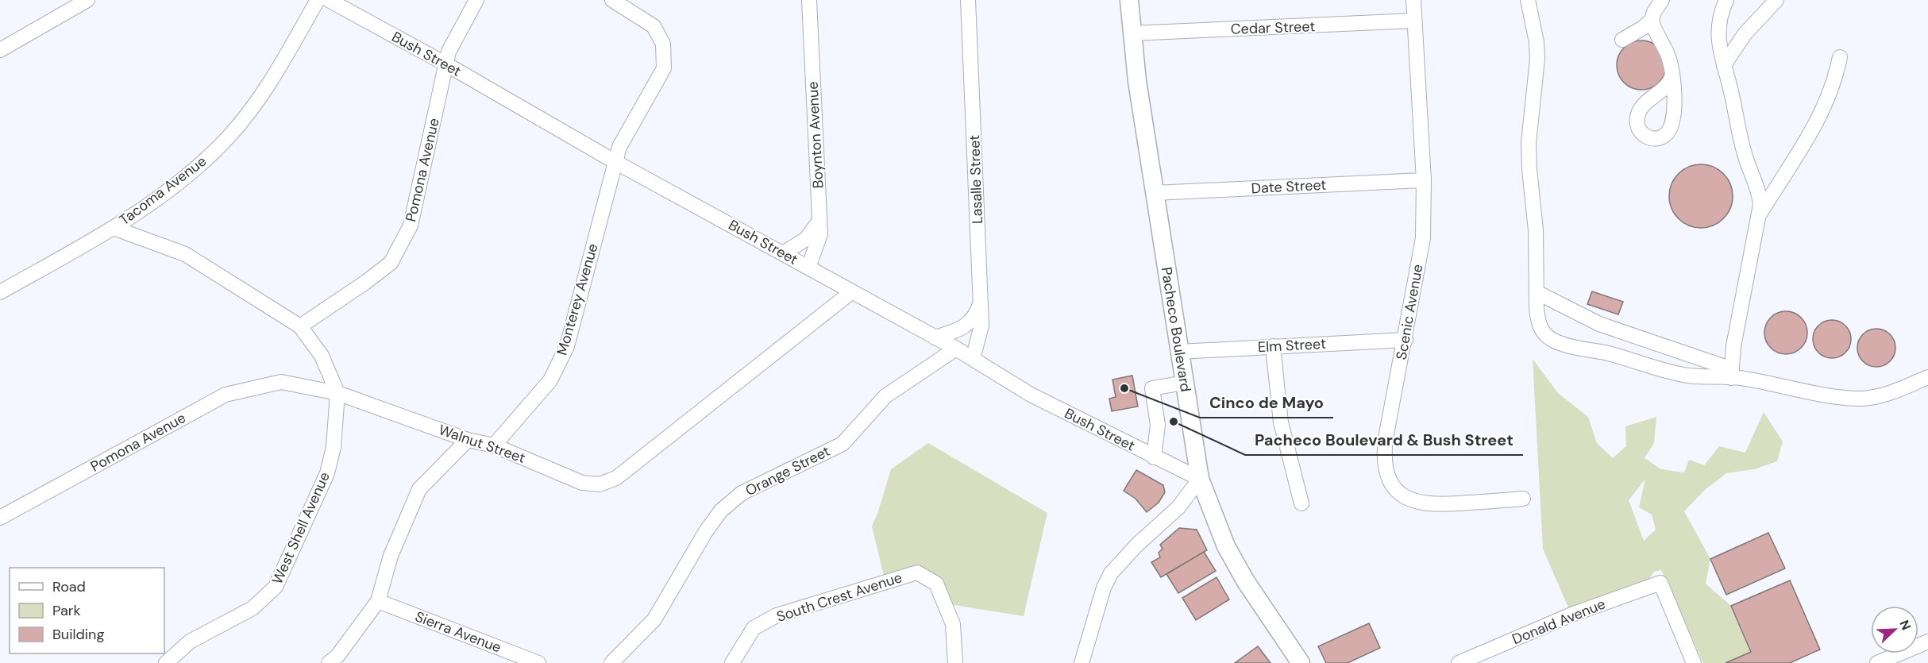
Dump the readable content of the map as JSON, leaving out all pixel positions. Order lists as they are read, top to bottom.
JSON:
{
  "streets": {
    "main road": ["Pacheco Boulevard"],
    "street": [
      "Cedar Street",
      "Bush Street",
      "Boynton Avenue",
      "Pomona Avenue",
      "Lasalle Street",
      "Date Street",
      "Tacoma Avenue",
      "Monterey Avenue",
      "Scenic Avenue",
      "Elm Street",
      "Walnut Street",
      "Orange Street",
      "West Shell Avenue",
      "South Crest Avenue",
      "Donald Avenue",
      "Sierra Avenue"
    ]
  },
  "crossings": [
    ["Cedar Street", "Scenic Avenue"],
    ["Cedar Street", "Pacheco Boulevard"],
    ["Bush Street", "Boynton Avenue"],
    ["Bush Street", "Pomona Avenue"],
    ["Bush Street", "Lasalle Street"],
    ["Bush Street", "Monterey Avenue"],
    ["Bush Street", "Pacheco Boulevard"],
    ["Bush Street", "Walnut Street"],
    ["Bush Street", "Orange Street"],
    ["Pomona Avenue", "Walnut Street"],
    ["Pomona Avenue", "West Shell Avenue"],
    ["Date Street", "Scenic Avenue"],
    ["Date Street", "Pacheco Boulevard"],
    ["Monterey Avenue", "Walnut Street"],
    ["Scenic Avenue", "Elm Street"],
    ["Pacheco Boulevard", "Elm Street"],
    ["Walnut Street", "West Shell Avenue"]
  ],
  "places": ["Cinco de Mayo", "Pacheco Boulevard & Bush Street"],
  "legend": ["Road", "Park", "Building"],
  "north": "top right"
}
